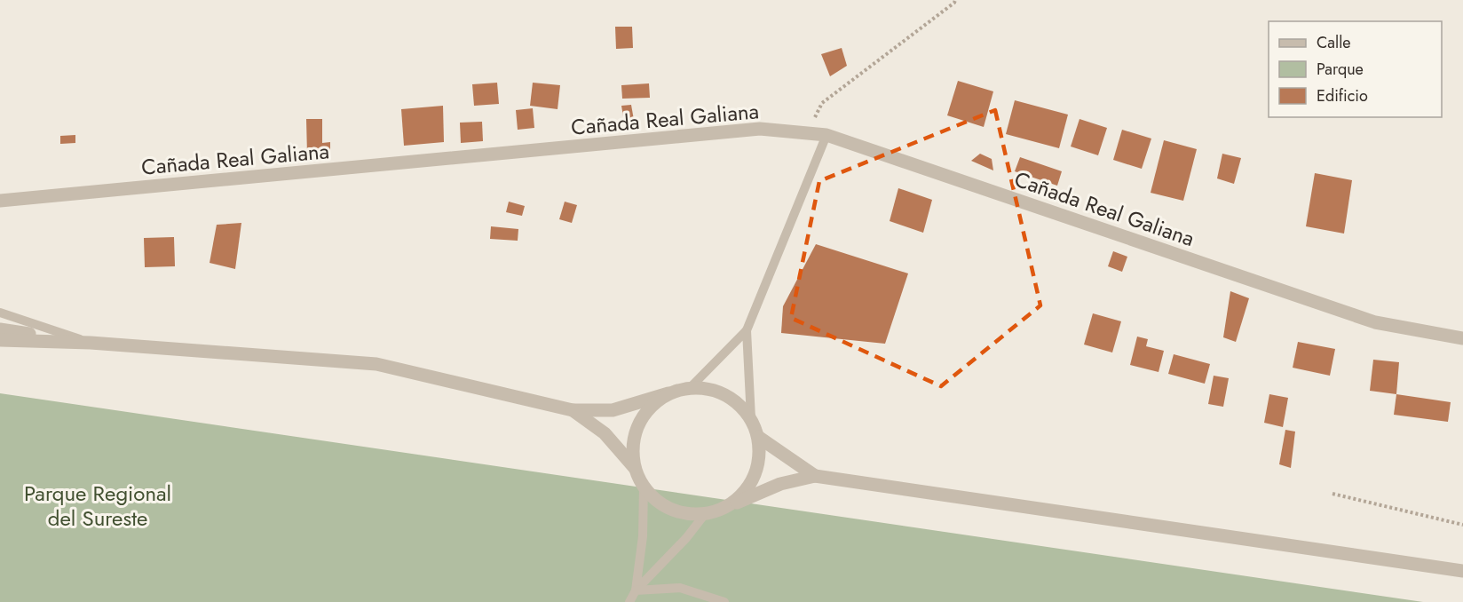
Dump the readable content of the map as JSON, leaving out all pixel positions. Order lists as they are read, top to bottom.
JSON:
{
  "streets": {
    "street": ["Cañada Real Galiana"]
  },
  "parks": ["Parque Regional del Sureste"],
  "legend": ["Calle", "Parque", "Edificio"]
}
